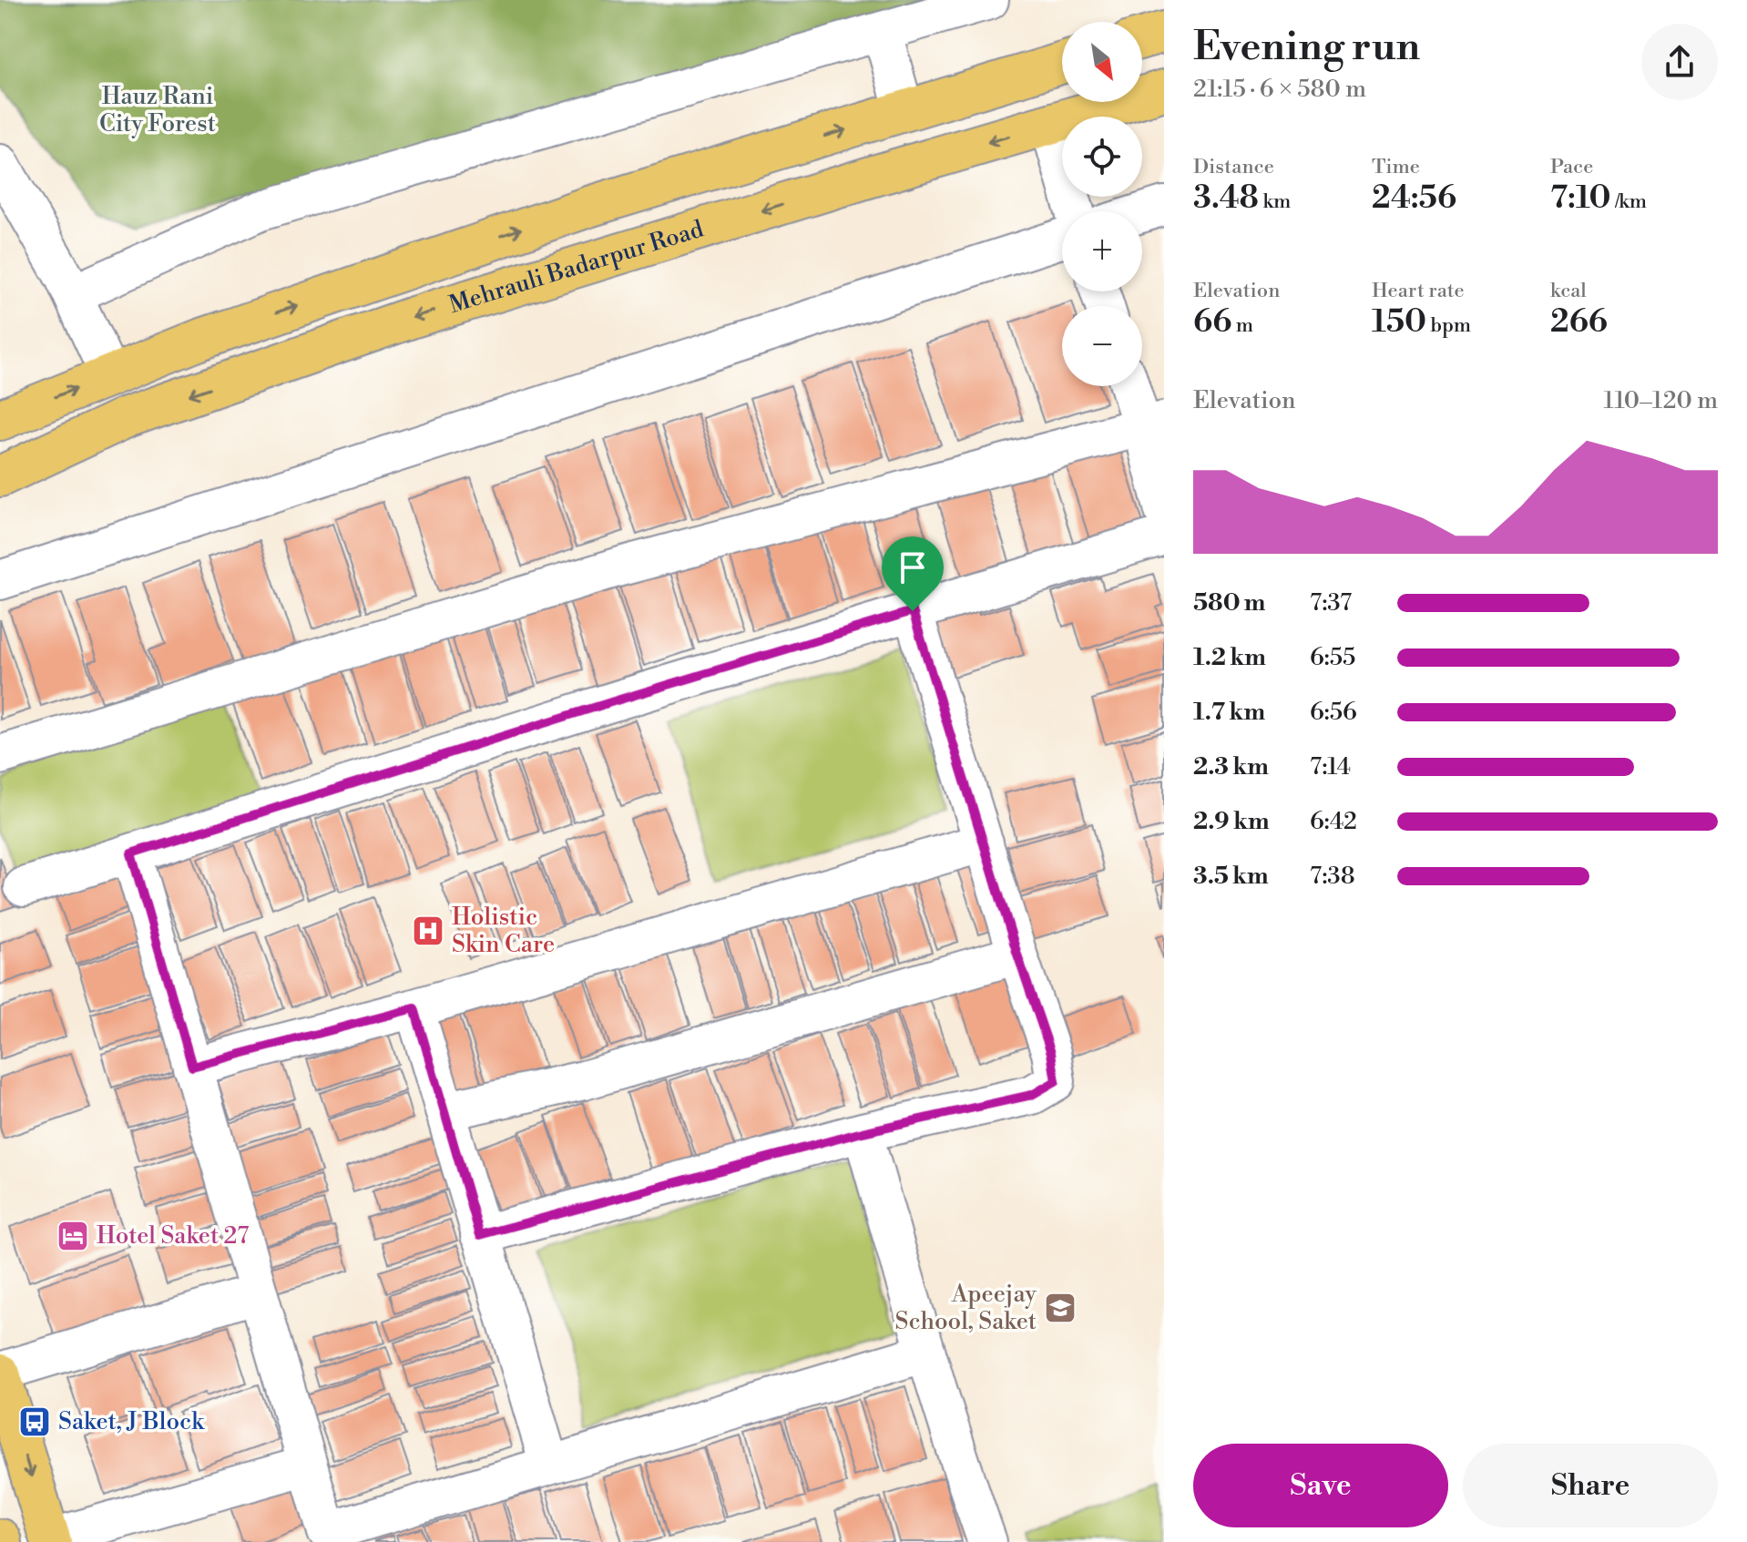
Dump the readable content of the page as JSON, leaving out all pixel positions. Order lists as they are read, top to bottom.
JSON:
{
  "streets": {
    "main road": ["Mehrauli Badarpur Road"]
  },
  "parks": ["Hauz Rani City Forest"],
  "places": {
    "hospital": ["Holistic Skin Care"],
    "hotel": ["Hotel Saket 27"],
    "school or university": ["Apeejay School, Saket"],
    "bus stop": ["Saket, J Block"]
  },
  "north": "bottom right",
  "page": {
    "heading": ["Evening run", "21:15 · 6 × 580 m"],
    "map_buttons": ["+", "−"],
    "stats": [
      ["Distance", "3.48 km"],
      ["Time", "24:56"],
      ["Pace", "7:10 /km"],
      ["Elevation", "66 m"],
      ["Heart rate", "150 bpm"],
      ["kcal", "266"]
    ],
    "chart": ["Elevation", "110–120 m"],
    "list": [
      {
        "name": "580 m",
        "note": "7:37"
      },
      {
        "name": "1.2 km",
        "note": "6:55"
      },
      {
        "name": "1.7 km",
        "note": "6:56"
      },
      {
        "name": "2.3 km",
        "note": "7:14"
      },
      {
        "name": "2.9 km",
        "note": "6:42"
      },
      {
        "name": "3.5 km",
        "note": "7:38"
      }
    ],
    "buttons": ["Save", "Share"]
  }
}
